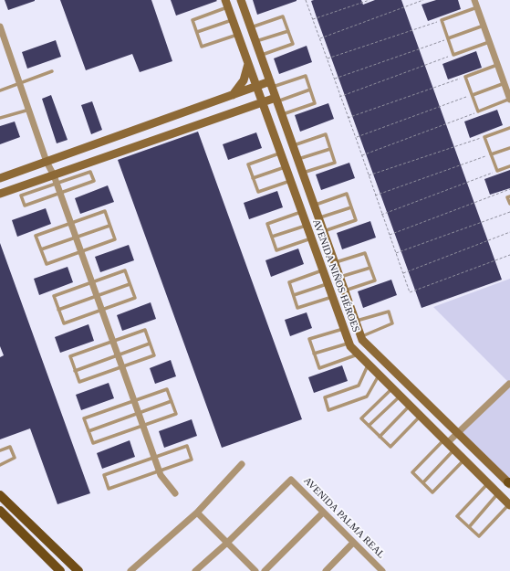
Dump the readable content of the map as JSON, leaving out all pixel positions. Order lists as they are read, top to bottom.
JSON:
{
  "streets": {
    "main road": ["AVENIDA NIÑOS HÉROES"],
    "street": ["AVENIDA PALMA REAL"]
  }
}
